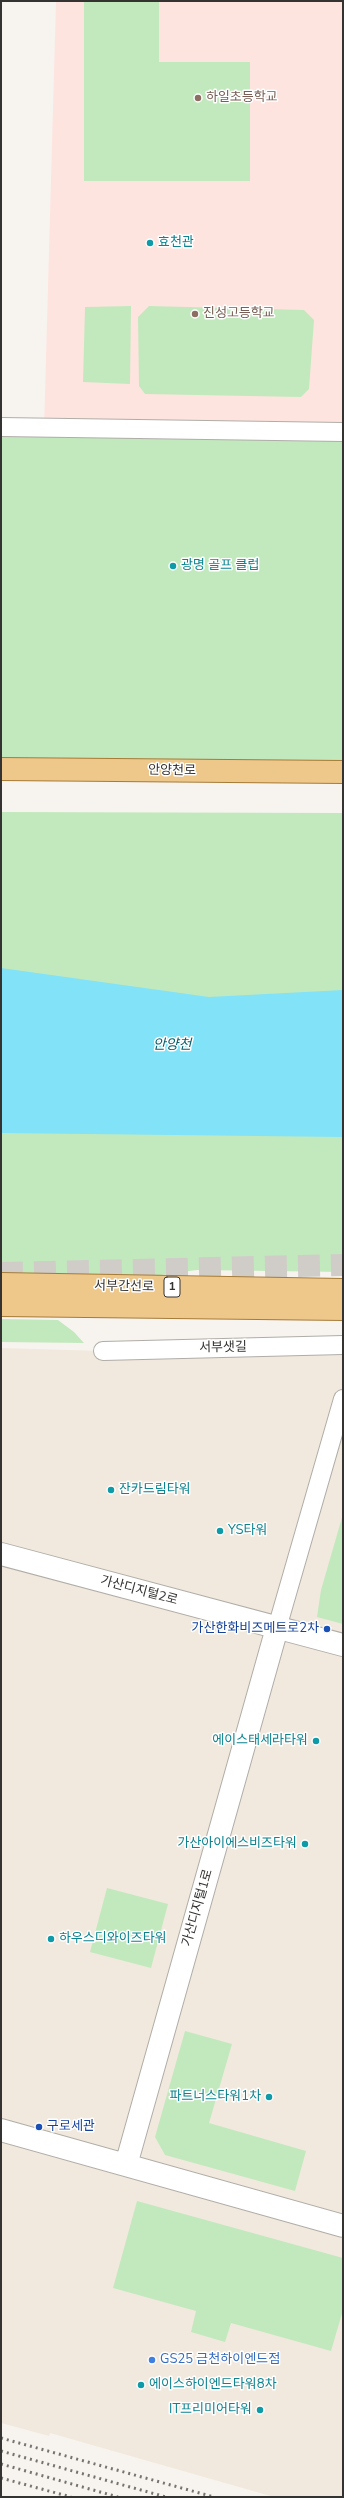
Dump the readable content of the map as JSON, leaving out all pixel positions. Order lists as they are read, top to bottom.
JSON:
{
  "streets": {
    "main road": ["안양천로", "서부간선로", "1"],
    "street": ["서부샛길", "가산디지털2로", "가산디지털1로"]
  },
  "crossings": [
    ["가산디지털2로", "가산디지털1로"]
  ],
  "water": ["안양천"],
  "places": [
    "하일초등학교",
    "효천관",
    "진성고등학교",
    "광명 골프 클럽",
    "잔카드림타워",
    "YS타워",
    "가산한화비즈메트로2차",
    "에이스태세라타워",
    "가산아이에스비즈타워",
    "하우스디와이즈타워",
    "파트너스타워1차",
    "구로세관",
    "GS25 금천하이엔드점",
    "에이스하이엔드타워8차",
    "IT프리미어타워"
  ]
}
